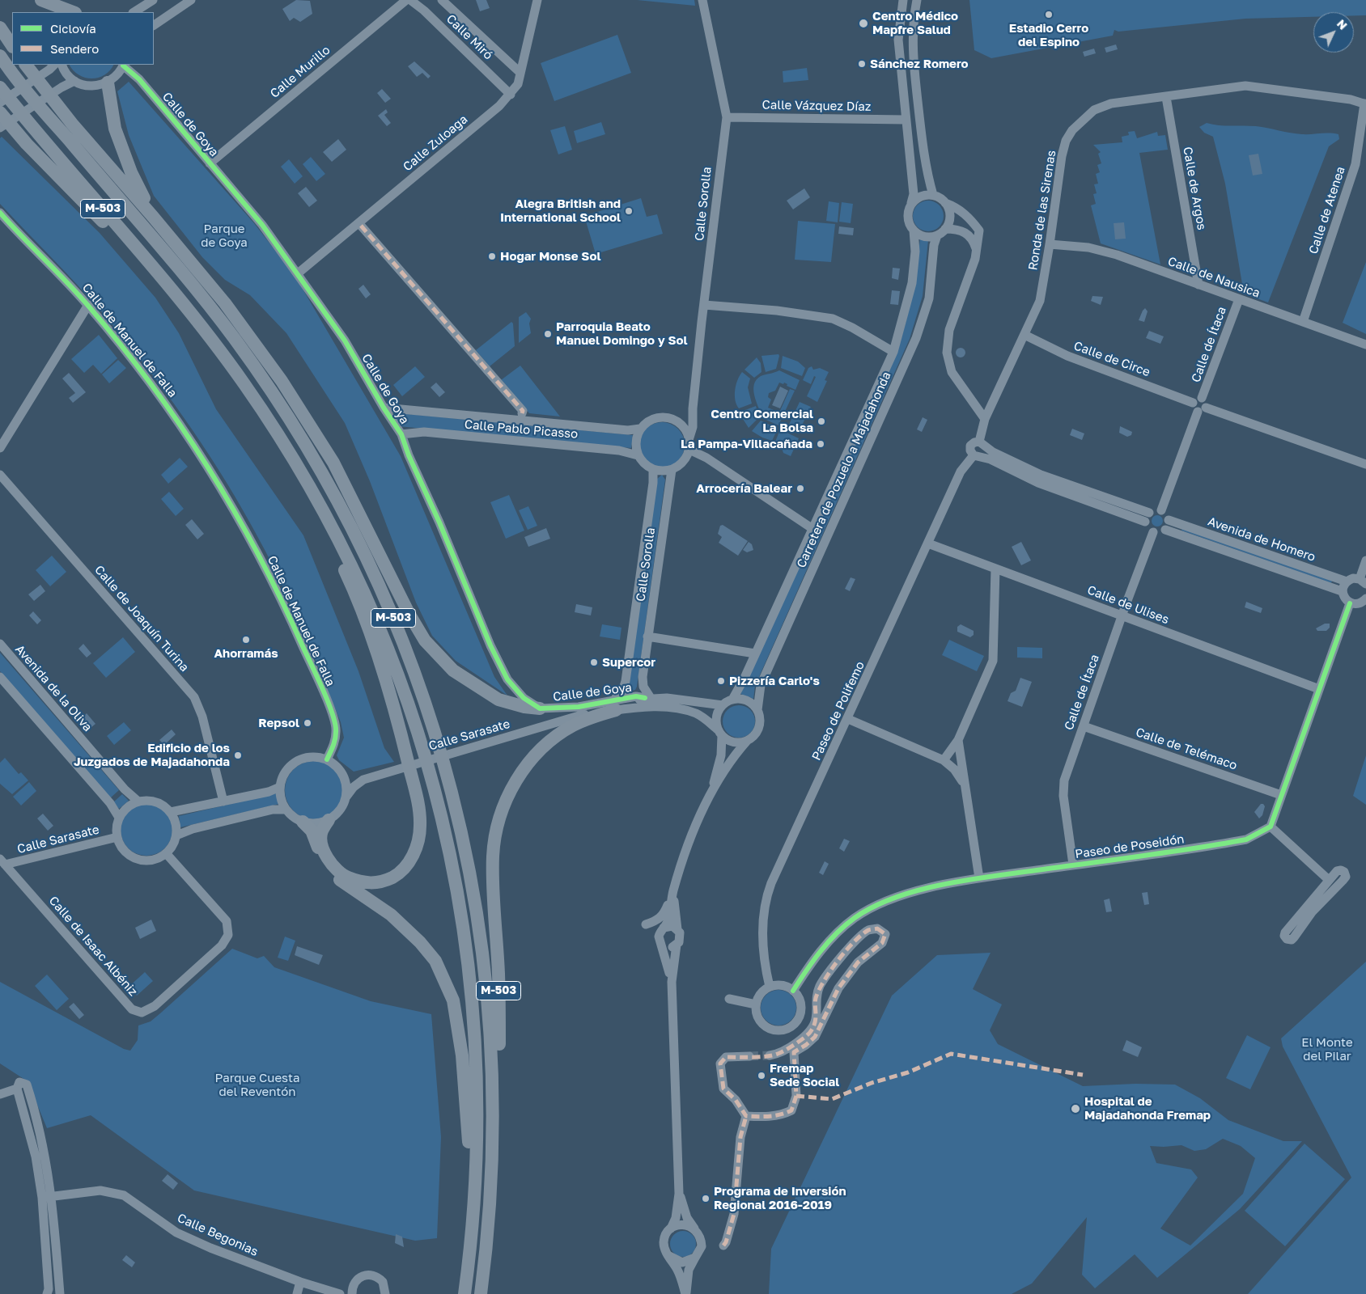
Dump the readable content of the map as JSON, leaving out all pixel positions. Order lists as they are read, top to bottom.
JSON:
{
  "streets": {
    "highway": ["M-503"],
    "street": [
      "Calle Miró",
      "Calle Murillo",
      "Calle Vázquez Díaz",
      "Calle de Goya",
      "Calle Zuloaga",
      "Calle de Argos",
      "Calle Sorolla",
      "Ronda de las Sirenas",
      "Calle de Atenea",
      "Calle de Nausica",
      "Calle de Manuel de Falla",
      "Calle de Ítaca",
      "Calle de Circe",
      "Calle Pablo Picasso",
      "Carretera de Pozuelo a Majadahonda",
      "Avenida de Homero",
      "Calle de Ulises",
      "Calle de Joaquín Turina",
      "Avenida de la Oliva",
      "Paseo de Polifemo",
      "Calle Sarasate",
      "Calle de Telémaco",
      "Paseo de Poseidón",
      "Calle de Isaac Albéniz",
      "Calle Begonias"
    ]
  },
  "crossings": [
    ["Calle Miró", "Calle Zuloaga"],
    ["Calle Murillo", "Calle de Goya"],
    ["Calle Vázquez Díaz", "Calle Sorolla"],
    ["Calle de Goya", "Calle Zuloaga"],
    ["Calle de Goya", "Calle Sorolla"],
    ["Calle de Goya", "M-503"],
    ["Calle de Goya", "Calle Pablo Picasso"],
    ["Calle de Goya", "Calle Sarasate"],
    ["Calle de Argos", "Ronda de las Sirenas"],
    ["Calle de Argos", "Calle de Nausica"],
    ["Calle Sorolla", "M-503"],
    ["Calle Sorolla", "Calle Pablo Picasso"],
    ["Calle Sorolla", "Calle Sarasate"],
    ["M-503", "Calle Sarasate"],
    ["Ronda de las Sirenas", "Calle de Atenea"],
    ["Ronda de las Sirenas", "Calle de Nausica"],
    ["Ronda de las Sirenas", "Calle de Circe"],
    ["Calle de Atenea", "Calle de Nausica"],
    ["Calle de Nausica", "Calle de Ítaca"],
    ["Calle de Manuel de Falla", "Calle Sarasate"],
    ["Calle de Ítaca", "Calle de Circe"],
    ["Calle de Ítaca", "Avenida de Homero"],
    ["Calle de Ítaca", "Calle de Ulises"],
    ["Calle de Ítaca", "Calle de Telémaco"],
    ["Calle de Ítaca", "Paseo de Poseidón"],
    ["Carretera de Pozuelo a Majadahonda", "Calle Sarasate"],
    ["Calle de Ulises", "Paseo de Polifemo"],
    ["Avenida de la Oliva", "Calle Sarasate"],
    ["Avenida de la Oliva", "Calle de Isaac Albéniz"],
    ["Paseo de Polifemo", "Paseo de Poseidón"],
    ["Calle Sarasate", "Calle de Isaac Albéniz"]
  ],
  "parks": ["Parque de Goya", "El Monte del Pilar", "Parque Cuesta del Reventón"],
  "places": [
    "Estadio Cerro del Espino",
    "Centro Médico Mapfre Salud",
    "Sánchez Romero",
    "Alegra British and International School",
    "Hogar Monse Sol",
    "Parroquia Beato Manuel Domingo y Sol",
    "Centro Comercial La Bolsa",
    "La Pampa-Villacañada",
    "Arrocería Balear",
    "Ahorramás",
    "Supercor",
    "Pizzería Carlo's",
    "Repsol",
    "Edificio de los Juzgados de Majadahonda",
    "Fremap Sede Social",
    "Hospital de Majadahonda Fremap",
    "Programa de Inversión Regional 2016-2019"
  ],
  "legend": ["Ciclovía", "Sendero"],
  "north": "top right"
}
